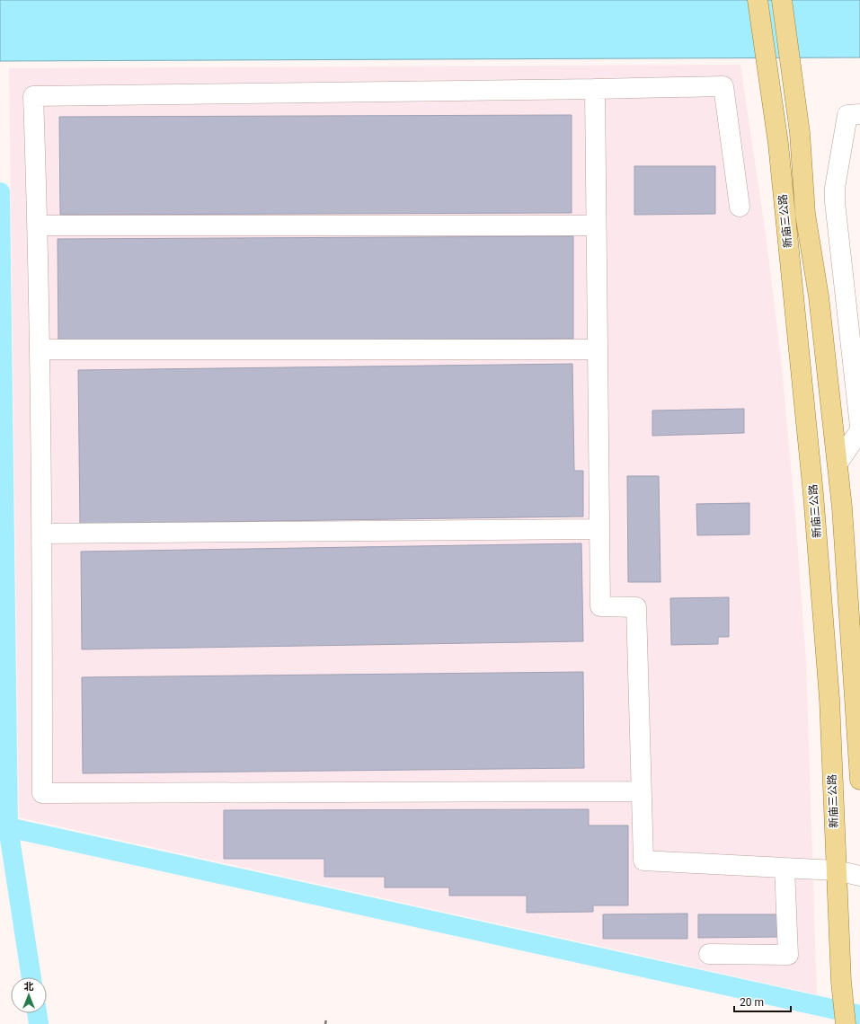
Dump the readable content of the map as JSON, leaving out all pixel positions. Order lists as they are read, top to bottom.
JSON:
{
  "streets": {
    "main road": ["新庙三公路"]
  },
  "scale_bar": "20 m",
  "north": "top"
}
